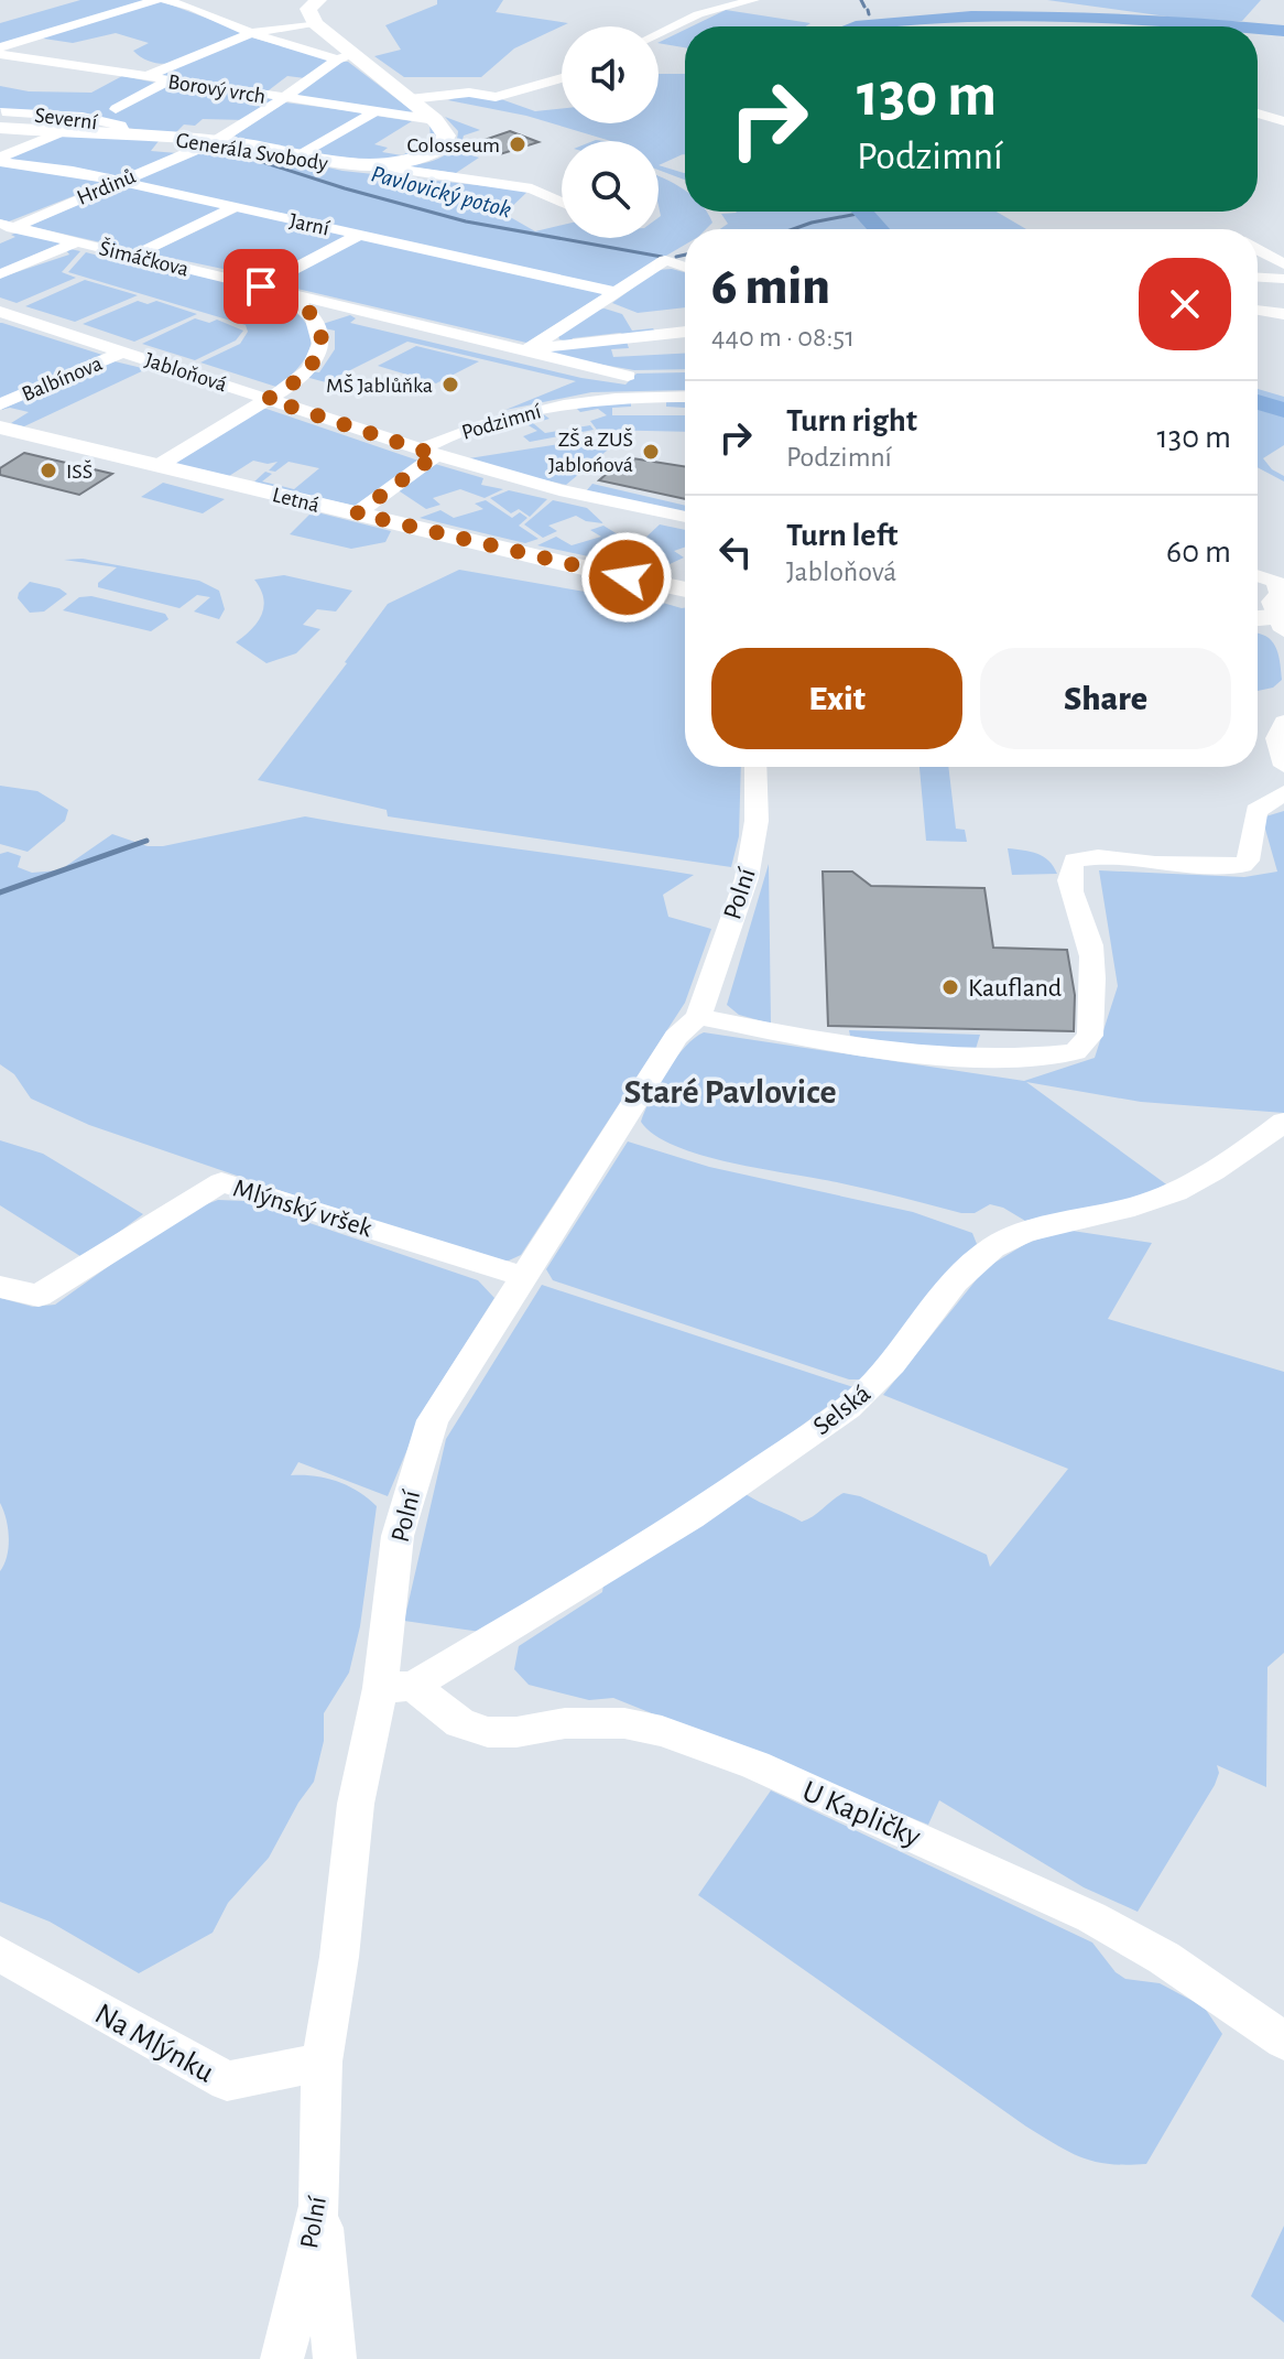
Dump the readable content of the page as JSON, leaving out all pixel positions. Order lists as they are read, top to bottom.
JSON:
{
  "streets": {
    "main road": ["Generála Svobody"],
    "street": [
      "Borový vrch",
      "Severní",
      "Hrdinů",
      "Jarní",
      "Šimáčkova",
      "Jabloňová",
      "Balbínova",
      "Podzimní",
      "Letná",
      "Polní",
      "Mlýnský vršek",
      "Selská",
      "U Kapličky",
      "Na Mlýnku"
    ]
  },
  "crossings": [
    ["Borový vrch", "Generála Svobody"],
    ["Borový vrch", "Hrdinů"],
    ["Severní", "Generála Svobody"],
    ["Generála Svobody", "Hrdinů"],
    ["Hrdinů", "Jarní"],
    ["Hrdinů", "Šimáčkova"],
    ["Jabloňová", "Balbínova"],
    ["Jabloňová", "Podzimní"],
    ["Podzimní", "Letná"],
    ["Polní", "Mlýnský vršek"],
    ["Polní", "Selská"],
    ["Polní", "U Kapličky"],
    ["Polní", "Na Mlýnku"],
    ["Selská", "U Kapličky"]
  ],
  "districts": ["Staré Pavlovice"],
  "water": ["Pavlovický potok"],
  "places": [
    "Colosseum",
    "MŠ Jablůňka",
    "ZŠ a ZUŠ Jablońová",
    "ISŠ",
    "Kaufland"
  ],
  "page": {
    "turn": ["130 m", "Podzimní"],
    "heading": ["6 min", "440 m · 08:51"],
    "list": [
      {
        "name": "Turn right",
        "note": "Podzimní",
        "value": "130 m"
      },
      {
        "name": "Turn left",
        "note": "Jabloňová",
        "value": "60 m"
      }
    ],
    "buttons": ["Exit", "Share"]
  }
}
